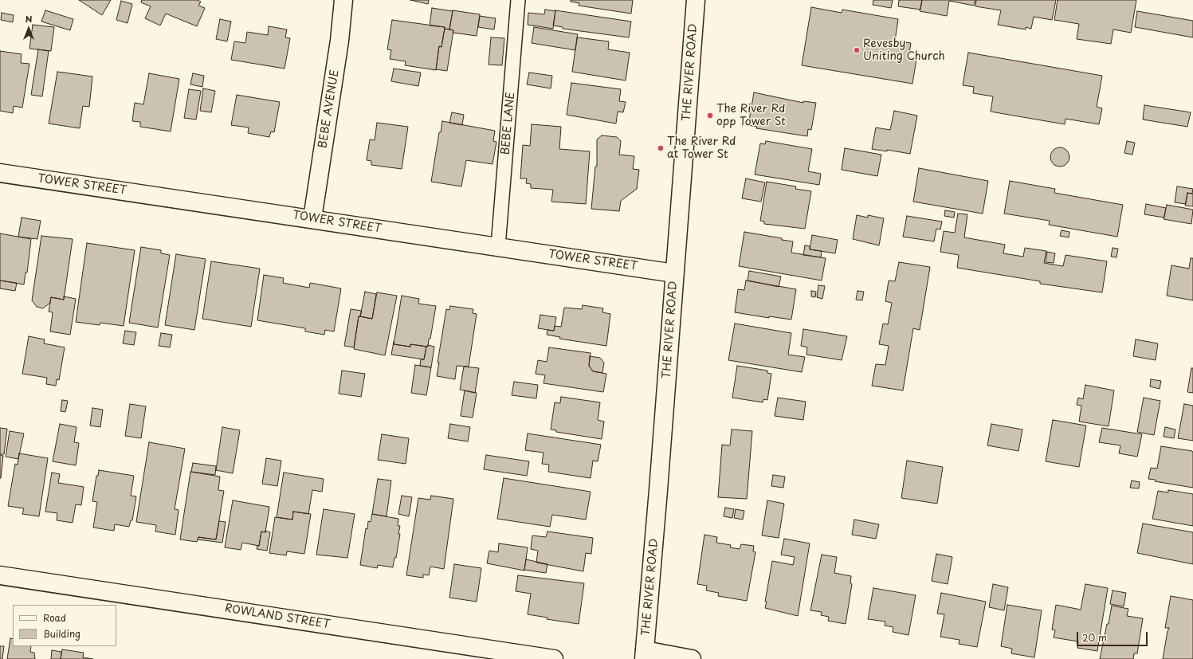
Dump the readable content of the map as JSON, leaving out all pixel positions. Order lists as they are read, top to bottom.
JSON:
{
  "streets": {
    "main road": [
      "THE RIVER ROAD",
      "BEBE AVENUE",
      "TOWER STREET",
      "ROWLAND STREET"
    ],
    "lane": ["BEBE LANE"]
  },
  "crossings": [
    ["THE RIVER ROAD", "TOWER STREET"],
    ["BEBE AVENUE", "TOWER STREET"],
    ["BEBE LANE", "TOWER STREET"]
  ],
  "places": ["Revesby Uniting Church", "The River Rd opp Tower St", "The River Rd at Tower St"],
  "legend": ["Road", "Building"],
  "scale_bar": "20 m",
  "north": "top"
}
